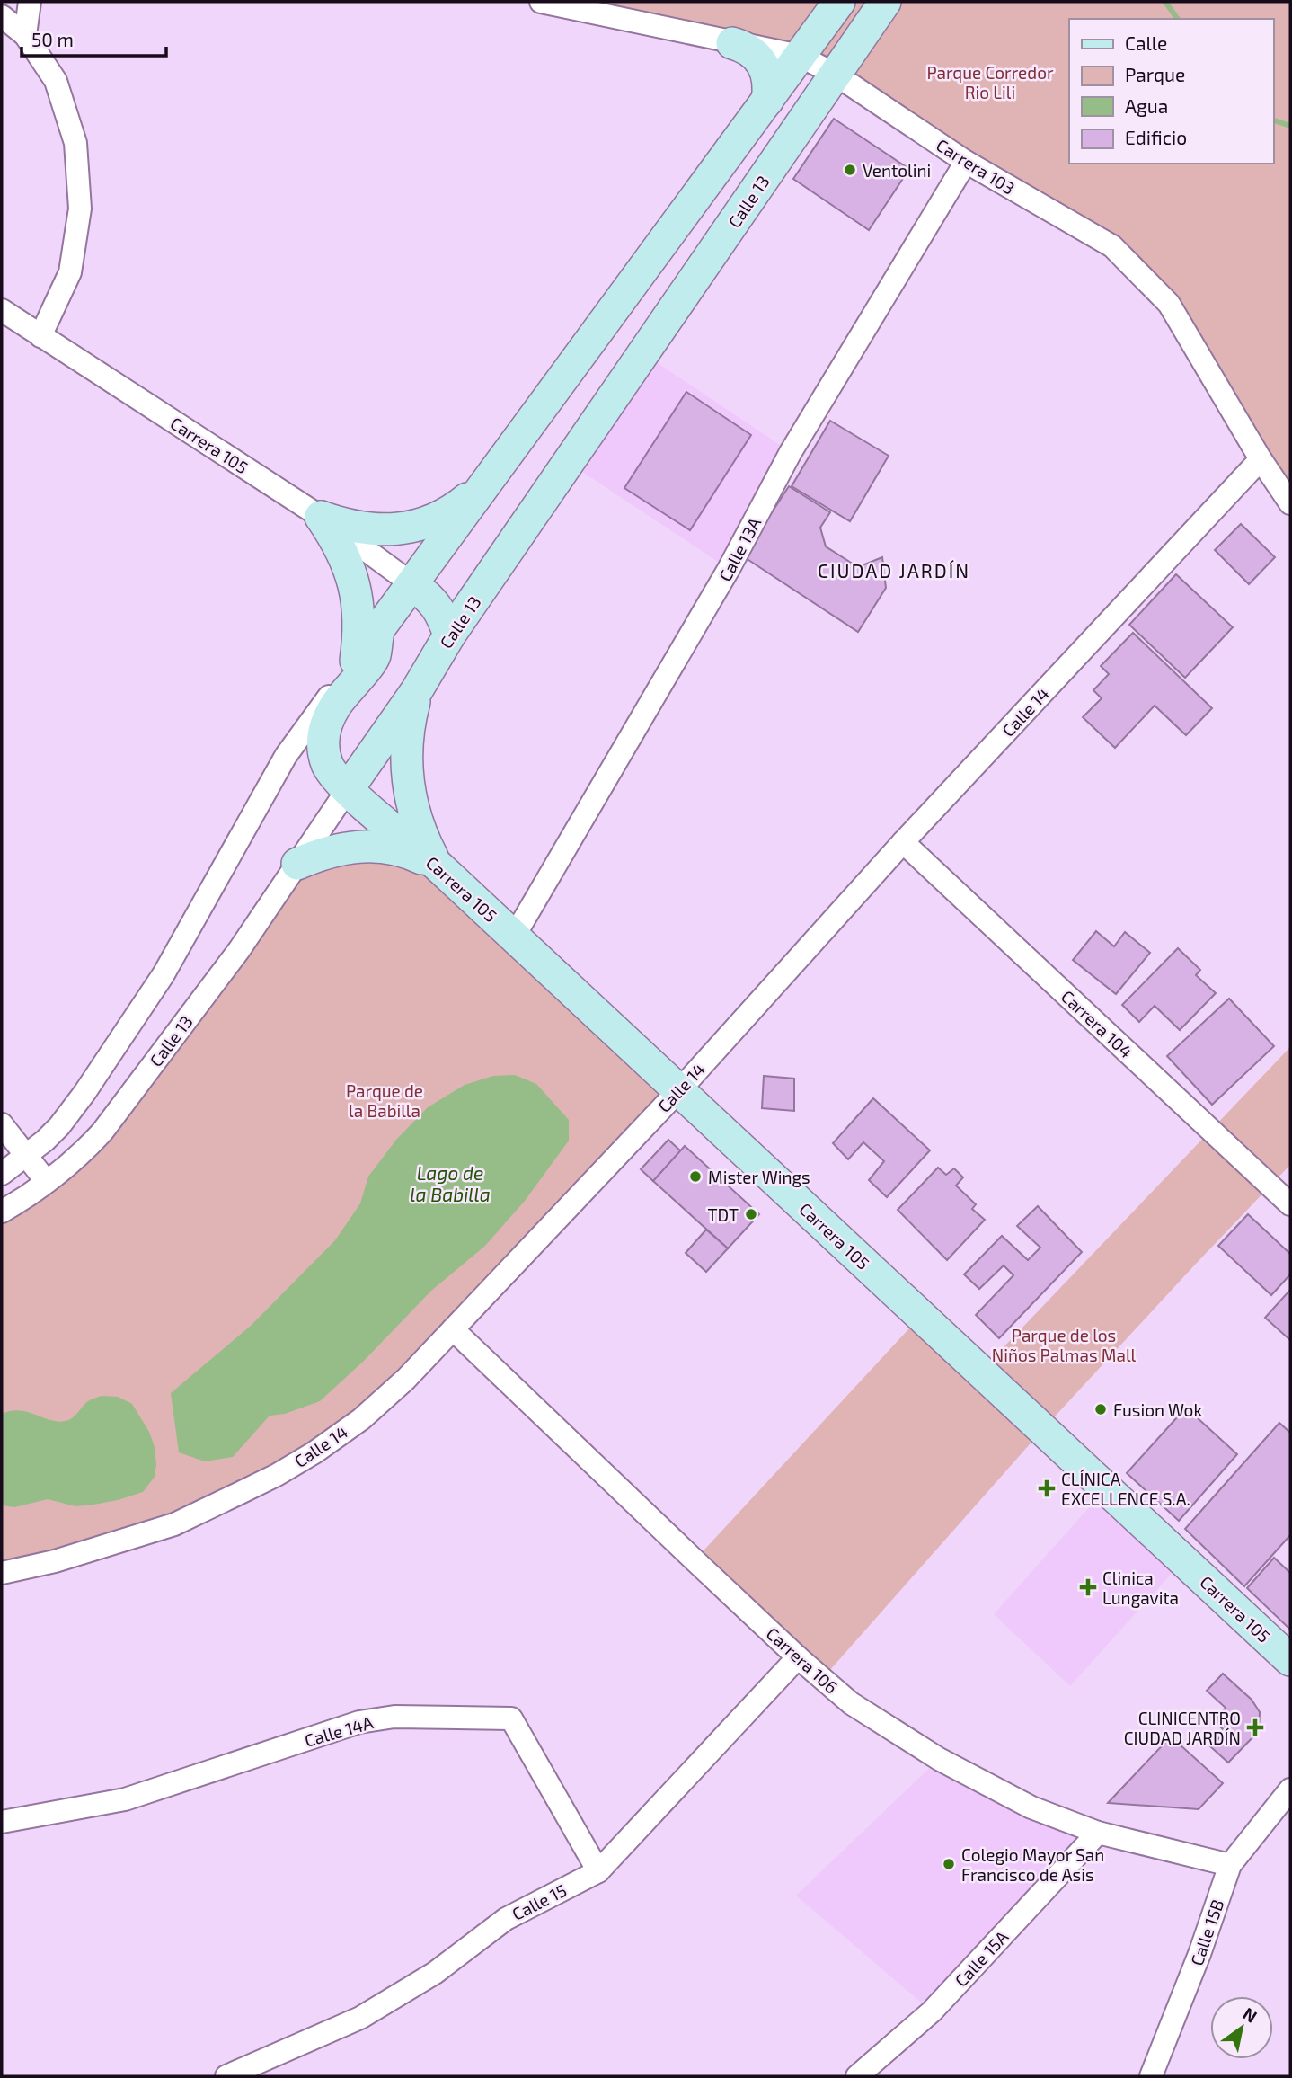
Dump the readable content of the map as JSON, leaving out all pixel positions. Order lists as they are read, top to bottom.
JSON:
{
  "streets": {
    "main road": ["Calle 13", "Carrera 105"],
    "street": [
      "Carrera 103",
      "Calle 13A",
      "Calle 14",
      "Carrera 104",
      "Carrera 106",
      "Calle 14A",
      "Calle 15",
      "Calle 15B",
      "Calle 15A"
    ]
  },
  "crossings": [
    ["Carrera 103", "Calle 13"],
    ["Carrera 103", "Calle 13A"],
    ["Carrera 103", "Calle 14"],
    ["Calle 13", "Carrera 105"],
    ["Carrera 105", "Calle 13A"],
    ["Carrera 105", "Calle 14"],
    ["Calle 14", "Carrera 104"],
    ["Calle 14", "Carrera 106"],
    ["Carrera 106", "Calle 15"],
    ["Carrera 106", "Calle 15B"],
    ["Carrera 106", "Calle 15A"],
    ["Calle 14A", "Calle 15"]
  ],
  "districts": ["CIUDAD JARDÍN"],
  "water": ["Lago de la Babilla"],
  "parks": ["Parque Corredor Rio Lili", "Parque de la Babilla", "Parque de los Niños Palmas Mall"],
  "places": {
    "other": [
      "Ventolini",
      "Mister Wings",
      "TDT",
      "Fusion Wok",
      "Colegio Mayor San Francisco de Asis"
    ],
    "health": ["CLÍNICA EXCELLENCE S.A.", "Clinica Lungavita", "CLINICENTRO CIUDAD JARDÍN"]
  },
  "legend": [
    "Calle",
    "Parque",
    "Agua",
    "Edificio"
  ],
  "scale_bar": "50 m",
  "north": "top right"
}
